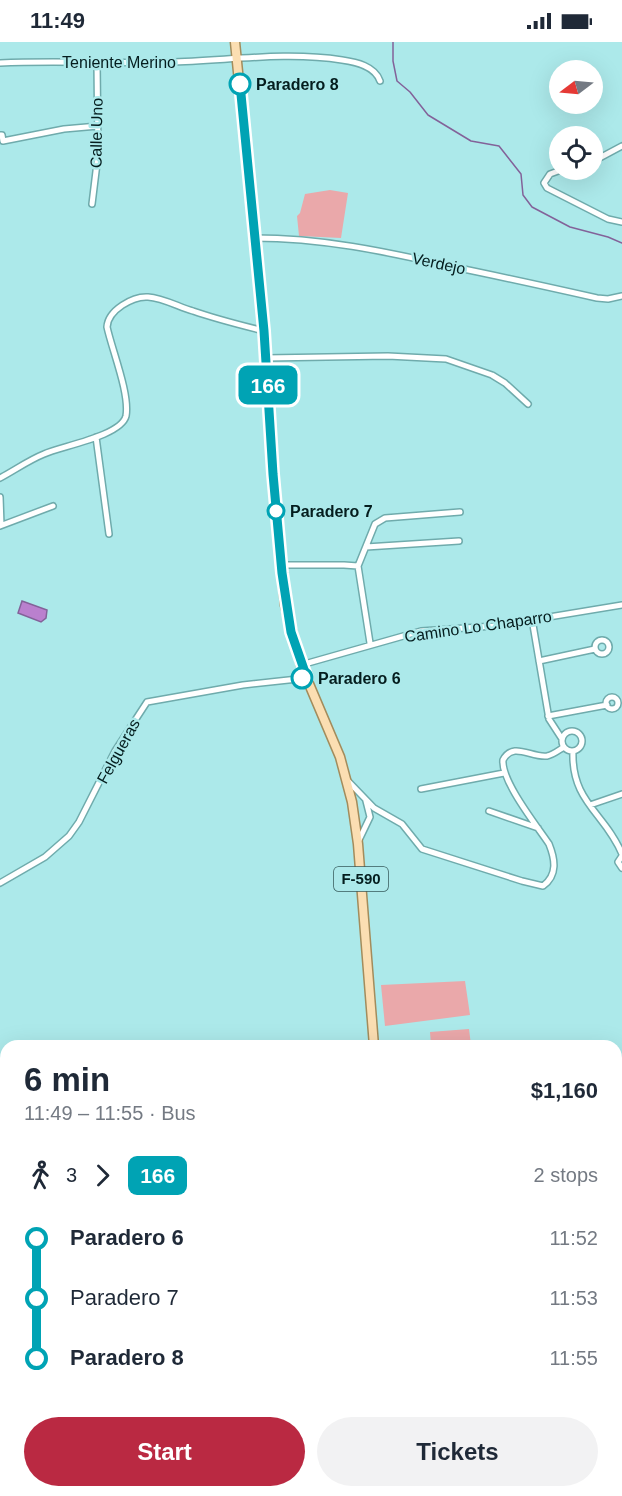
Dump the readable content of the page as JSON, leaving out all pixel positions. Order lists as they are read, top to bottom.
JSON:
{
  "streets": {
    "main road": ["F-590"],
    "street": [
      "Teniente Merino",
      "Calle Uno",
      "Verdejo",
      "Camino Lo Chaparro",
      "Felgueras"
    ]
  },
  "crossings": [
    ["Teniente Merino", "Calle Uno"],
    ["Teniente Merino", "F-590"],
    ["Verdejo", "F-590"],
    ["Camino Lo Chaparro", "F-590"],
    ["Felgueras", "F-590"]
  ],
  "places": ["Paradero 8", "Paradero 7", "Paradero 6"],
  "lines": ["bus line 166"],
  "north": "left",
  "page": {
    "status": "11:49",
    "on_map": "166",
    "heading": ["6 min", "11:49 – 11:55 · Bus", "$1,160"],
    "legs": ["3", "166", "2 stops"],
    "list": [
      {
        "name": "Paradero 6",
        "value": "11:52"
      },
      {
        "name": "Paradero 7",
        "value": "11:53"
      },
      {
        "name": "Paradero 8",
        "value": "11:55"
      }
    ],
    "buttons": ["Start", "Tickets"]
  }
}
